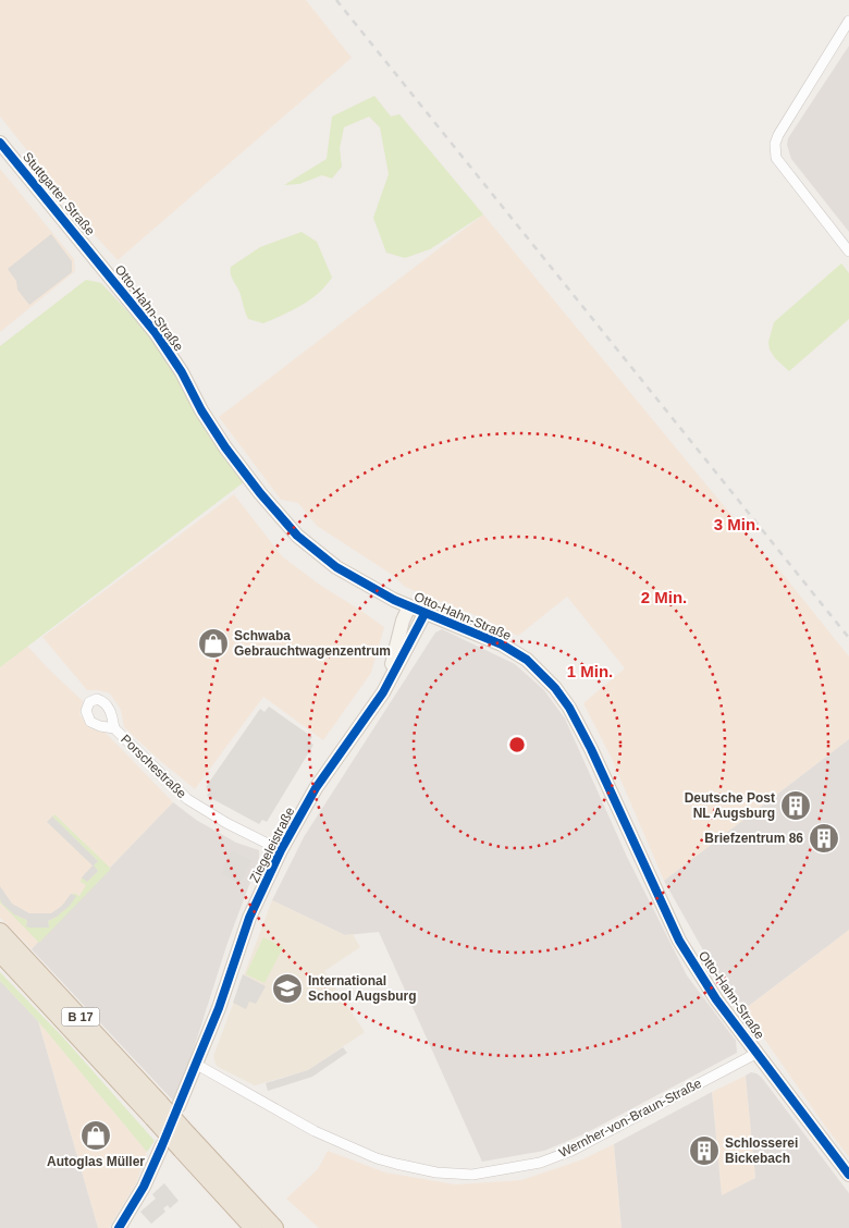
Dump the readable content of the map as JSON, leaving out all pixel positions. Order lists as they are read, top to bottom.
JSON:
{
  "streets": {
    "highway": ["B 17"],
    "street": [
      "Stuttgarter Straße",
      "Otto-Hahn-Straße",
      "Porschestraße",
      "Ziegeleistraße",
      "Wernher-von-Braun-Straße"
    ]
  },
  "crossings": [
    ["Stuttgarter Straße", "Otto-Hahn-Straße"],
    ["Otto-Hahn-Straße", "Ziegeleistraße"],
    ["Otto-Hahn-Straße", "Wernher-von-Braun-Straße"],
    ["Porschestraße", "Ziegeleistraße"],
    ["Ziegeleistraße", "Wernher-von-Braun-Straße"]
  ],
  "places": {
    "shop": ["Schwaba Gebrauchtwagenzentrum", "Autoglas Müller"],
    "building": ["Deutsche Post NL Augsburg", "Briefzentrum 86", "Schlosserei Bickebach"],
    "school or university": ["International School Augsburg"]
  },
  "rings": ["3 Min.", "2 Min.", "1 Min."]
}
